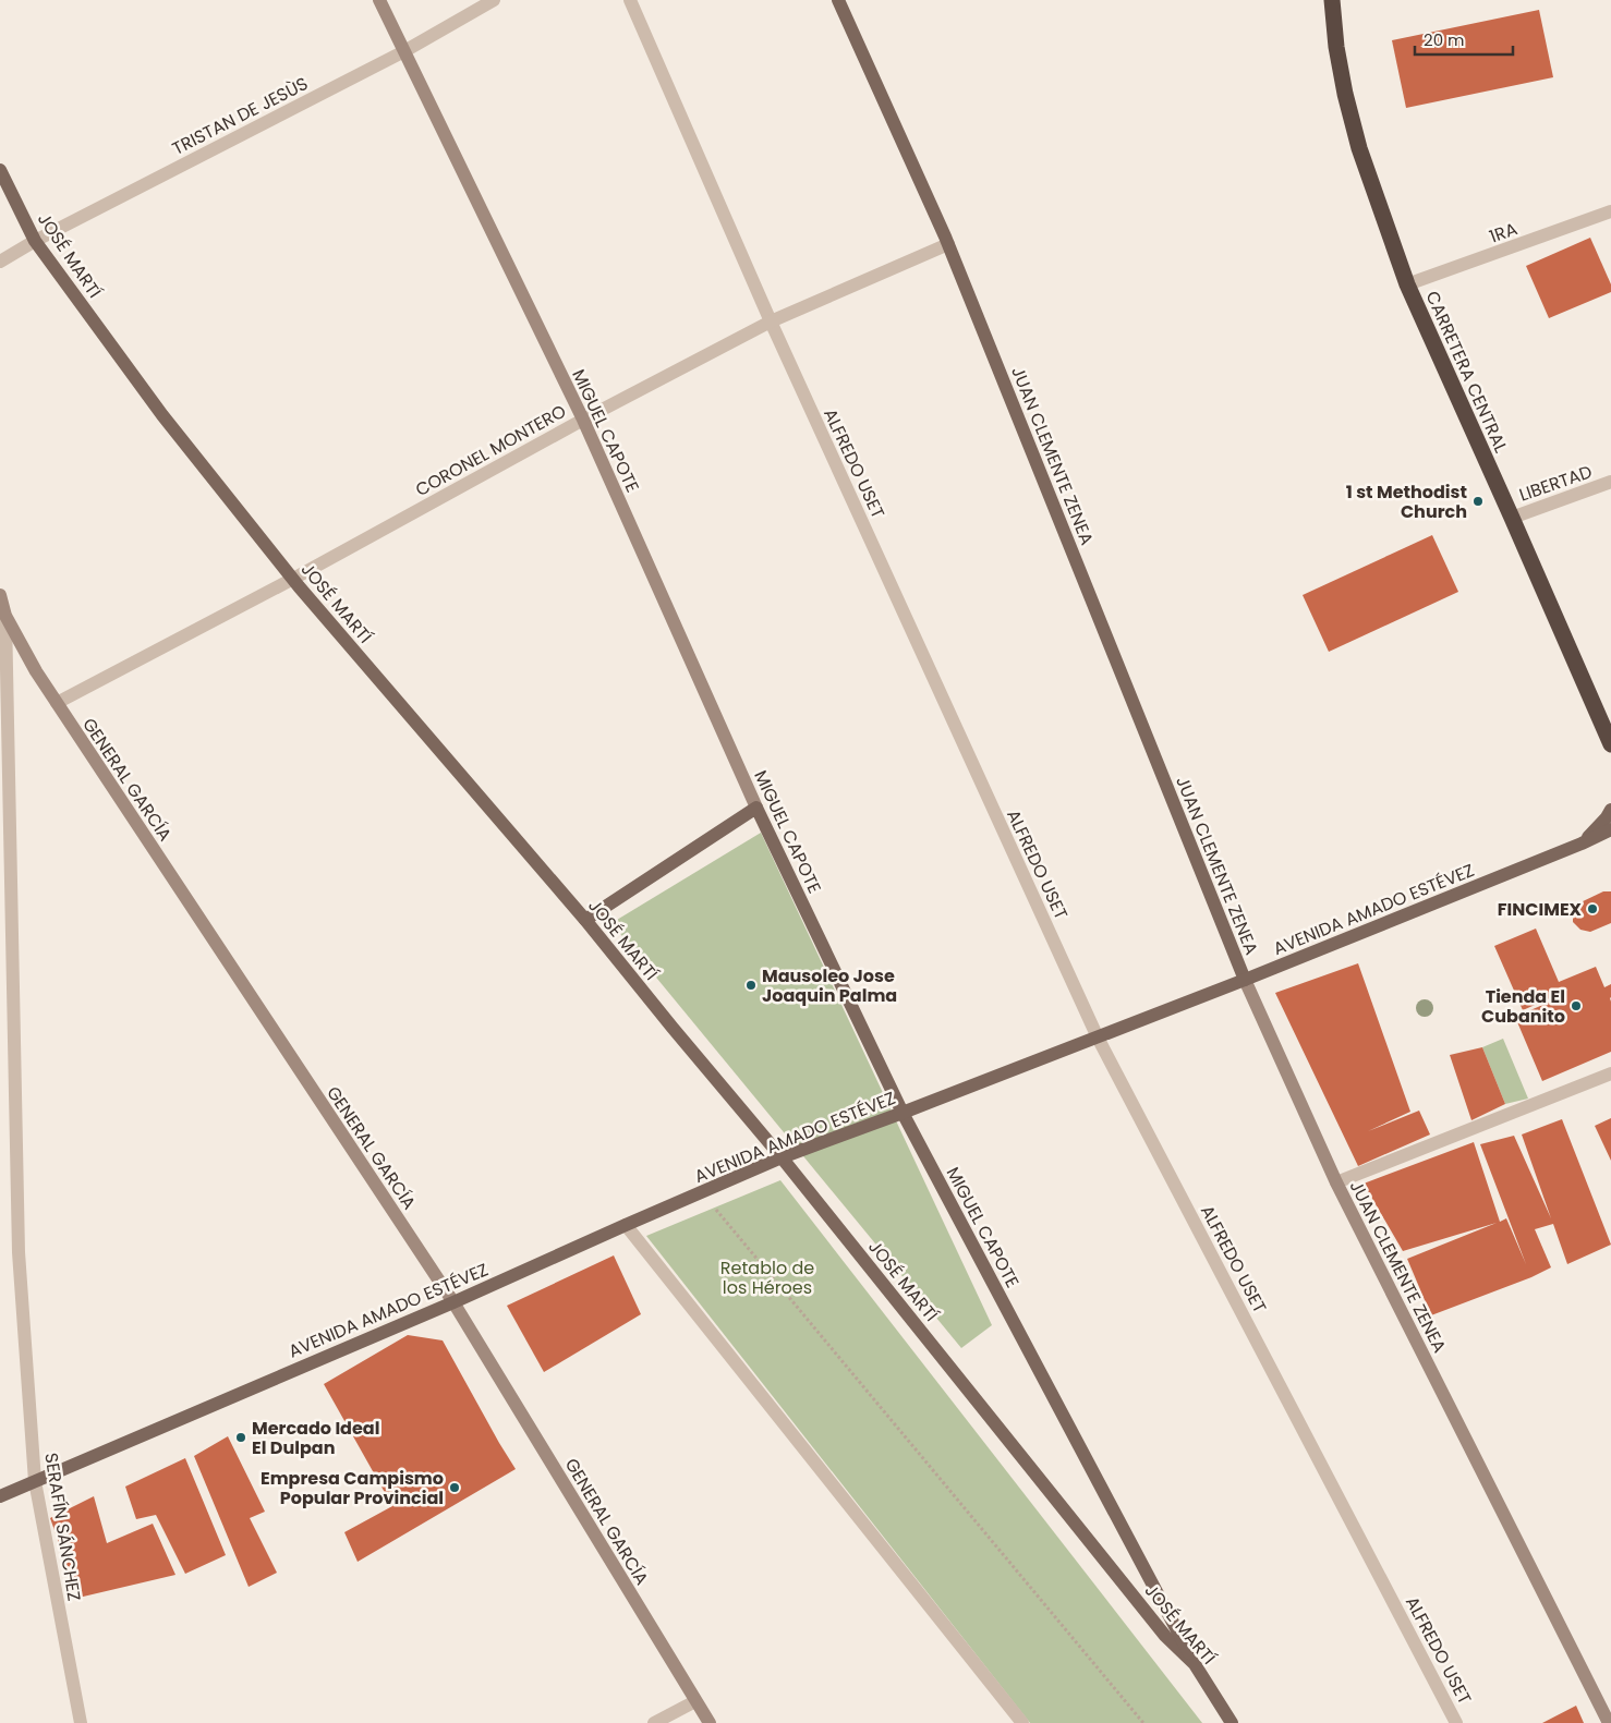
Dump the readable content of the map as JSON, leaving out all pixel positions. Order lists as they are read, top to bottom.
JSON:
{
  "streets": {
    "highway": ["CARRETERA CENTRAL"],
    "main road": [
      "JOSÉ MARTÍ",
      "MIGUEL CAPOTE",
      "JUAN CLEMENTE ZENEA",
      "AVENIDA AMADO ESTÉVEZ"
    ],
    "street": [
      "TRISTAN DE JESÙS",
      "1RA",
      "CORONEL MONTERO",
      "ALFREDO USET",
      "LIBERTAD",
      "GENERAL GARCÍA",
      "SERAFÍN SÁNCHEZ"
    ]
  },
  "crossings": [
    ["TRISTAN DE JESÙS", "JOSÉ MARTÍ"],
    ["TRISTAN DE JESÙS", "MIGUEL CAPOTE"],
    ["1RA", "CARRETERA CENTRAL"],
    ["JOSÉ MARTÍ", "MIGUEL CAPOTE"],
    ["JOSÉ MARTÍ", "CORONEL MONTERO"],
    ["JOSÉ MARTÍ", "AVENIDA AMADO ESTÉVEZ"],
    ["CARRETERA CENTRAL", "LIBERTAD"],
    ["MIGUEL CAPOTE", "CORONEL MONTERO"],
    ["MIGUEL CAPOTE", "AVENIDA AMADO ESTÉVEZ"],
    ["CORONEL MONTERO", "JUAN CLEMENTE ZENEA"],
    ["CORONEL MONTERO", "ALFREDO USET"],
    ["CORONEL MONTERO", "GENERAL GARCÍA"],
    ["JUAN CLEMENTE ZENEA", "AVENIDA AMADO ESTÉVEZ"],
    ["ALFREDO USET", "AVENIDA AMADO ESTÉVEZ"],
    ["GENERAL GARCÍA", "AVENIDA AMADO ESTÉVEZ"],
    ["GENERAL GARCÍA", "SERAFÍN SÁNCHEZ"],
    ["AVENIDA AMADO ESTÉVEZ", "SERAFÍN SÁNCHEZ"]
  ],
  "parks": ["Retablo de los Héroes"],
  "places": [
    "1 st Methodist Church",
    "FINCIMEX",
    "Mausoleo Jose Joaquin Palma",
    "Tienda El Cubanito",
    "Mercado Ideal El Dulpan",
    "Empresa Campismo Popular Provincial"
  ],
  "scale_bar": "20 m"
}
